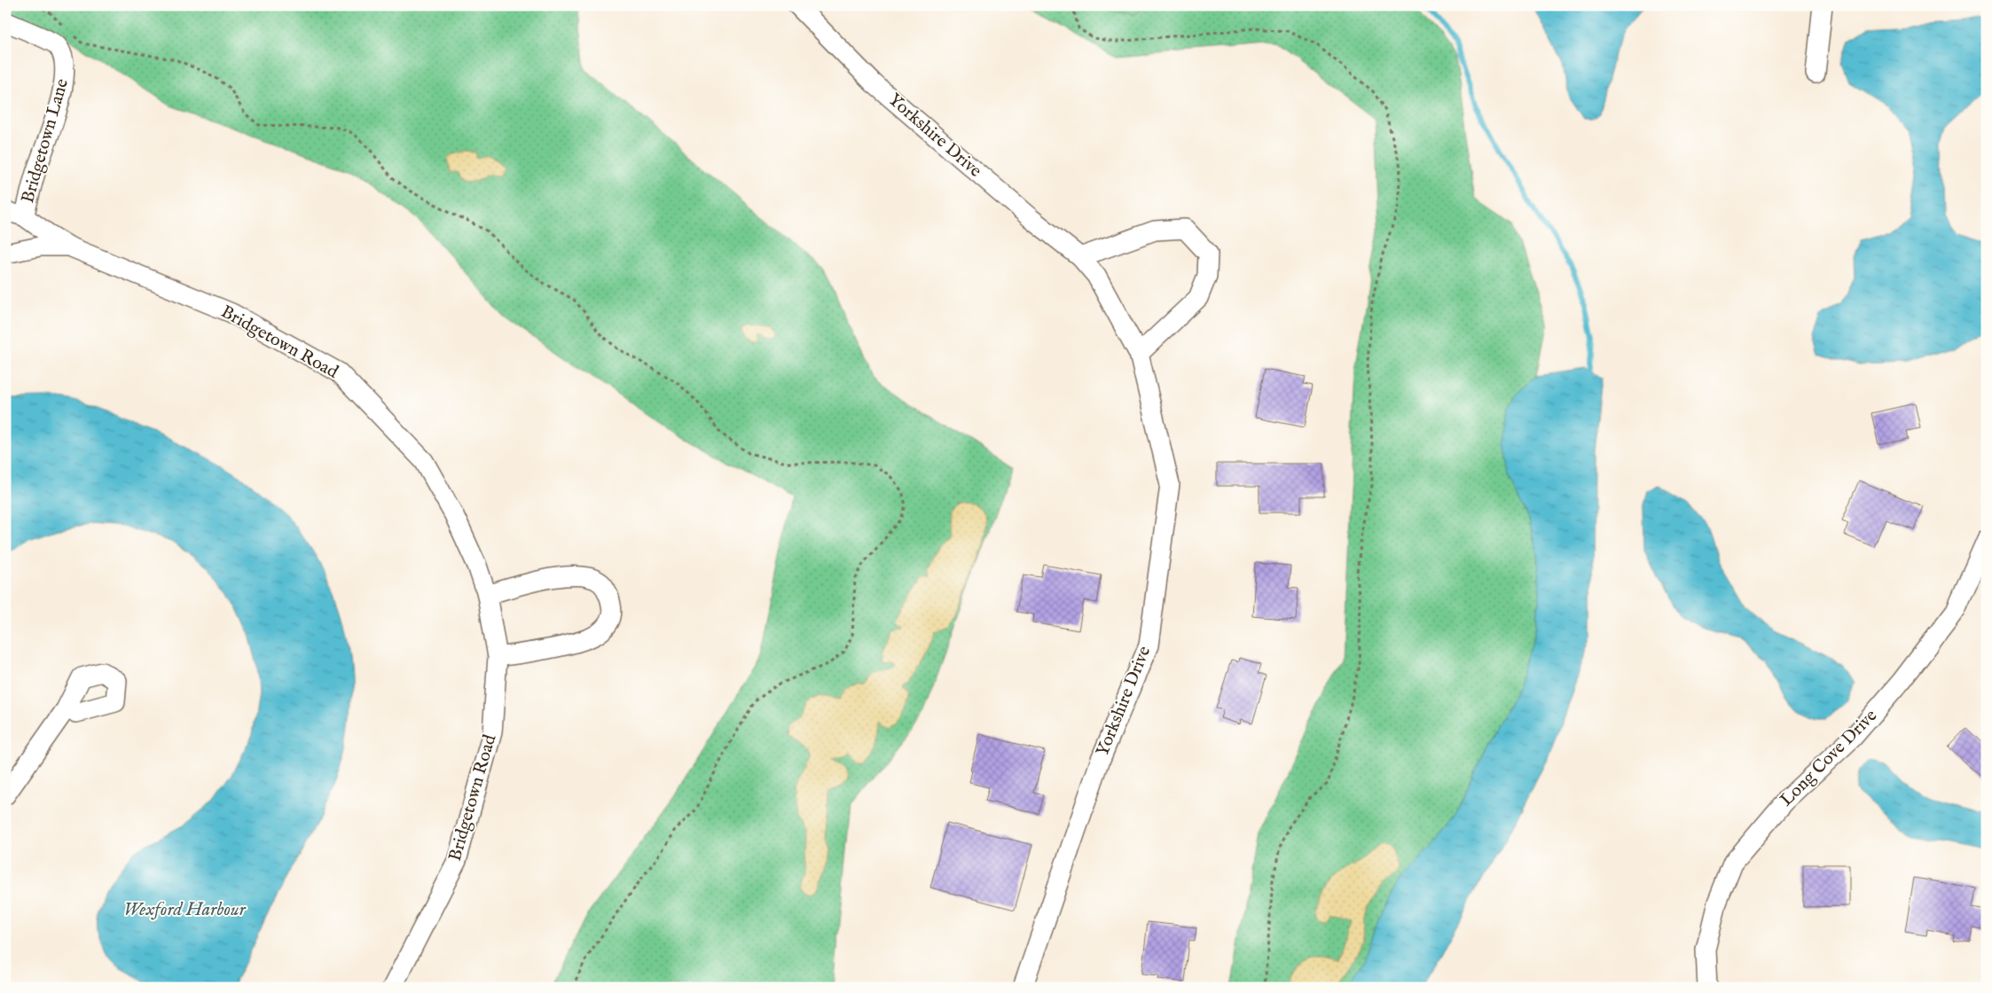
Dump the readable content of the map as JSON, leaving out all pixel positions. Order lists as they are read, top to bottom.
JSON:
{
  "streets": {
    "street": [
      "Yorkshire Drive",
      "Bridgetown Lane",
      "Bridgetown Road",
      "Long Cove Drive"
    ]
  },
  "crossings": [
    ["Bridgetown Lane", "Bridgetown Road"]
  ],
  "water": ["Wexford Harbour"]
}
